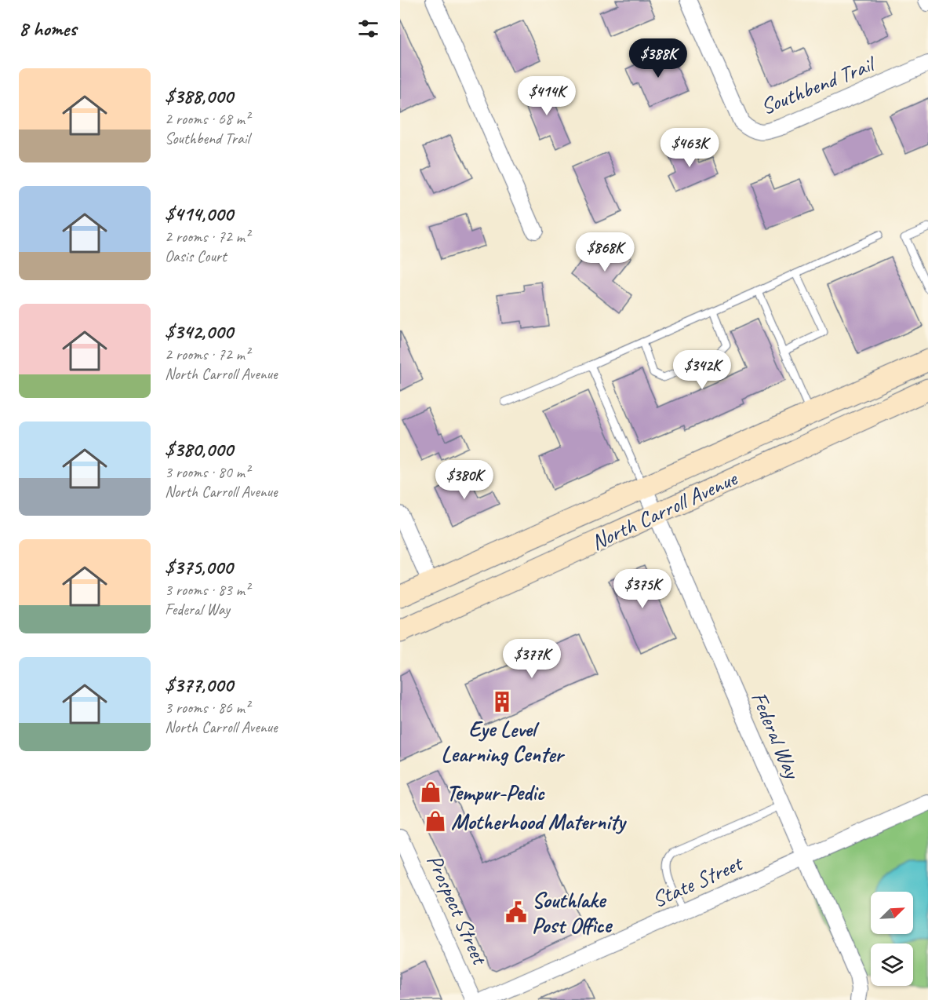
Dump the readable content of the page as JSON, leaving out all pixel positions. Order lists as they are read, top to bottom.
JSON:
{
  "streets": {
    "main road": ["North Carroll Avenue"],
    "street": [
      "Southbend Trail",
      "Federal Way",
      "State Street",
      "Prospect Street"
    ]
  },
  "crossings": [
    ["North Carroll Avenue", "Federal Way"],
    ["Federal Way", "State Street"]
  ],
  "places": {
    "building": ["Eye Level Learning Center"],
    "shop": ["Tempur-Pedic", "Motherhood Maternity"],
    "public building": ["Southlake Post Office"]
  },
  "north": "top right",
  "page": {
    "heading": "8 homes",
    "price": [
      "$388K",
      "$414K",
      "$463K",
      "$868K",
      "$342K",
      "$380K",
      "$375K",
      "$377K"
    ],
    "list": [
      {
        "name": "$388,000",
        "note": "2 rooms · 68 m² · Southbend Trail"
      },
      {
        "name": "$414,000",
        "note": "2 rooms · 72 m² · Oasis Court"
      },
      {
        "name": "$342,000",
        "note": "2 rooms · 72 m² · North Carroll Avenue"
      },
      {
        "name": "$380,000",
        "note": "3 rooms · 80 m² · North Carroll Avenue"
      },
      {
        "name": "$375,000",
        "note": "3 rooms · 83 m² · Federal Way"
      },
      {
        "name": "$377,000",
        "note": "3 rooms · 86 m² · North Carroll Avenue"
      }
    ]
  }
}
